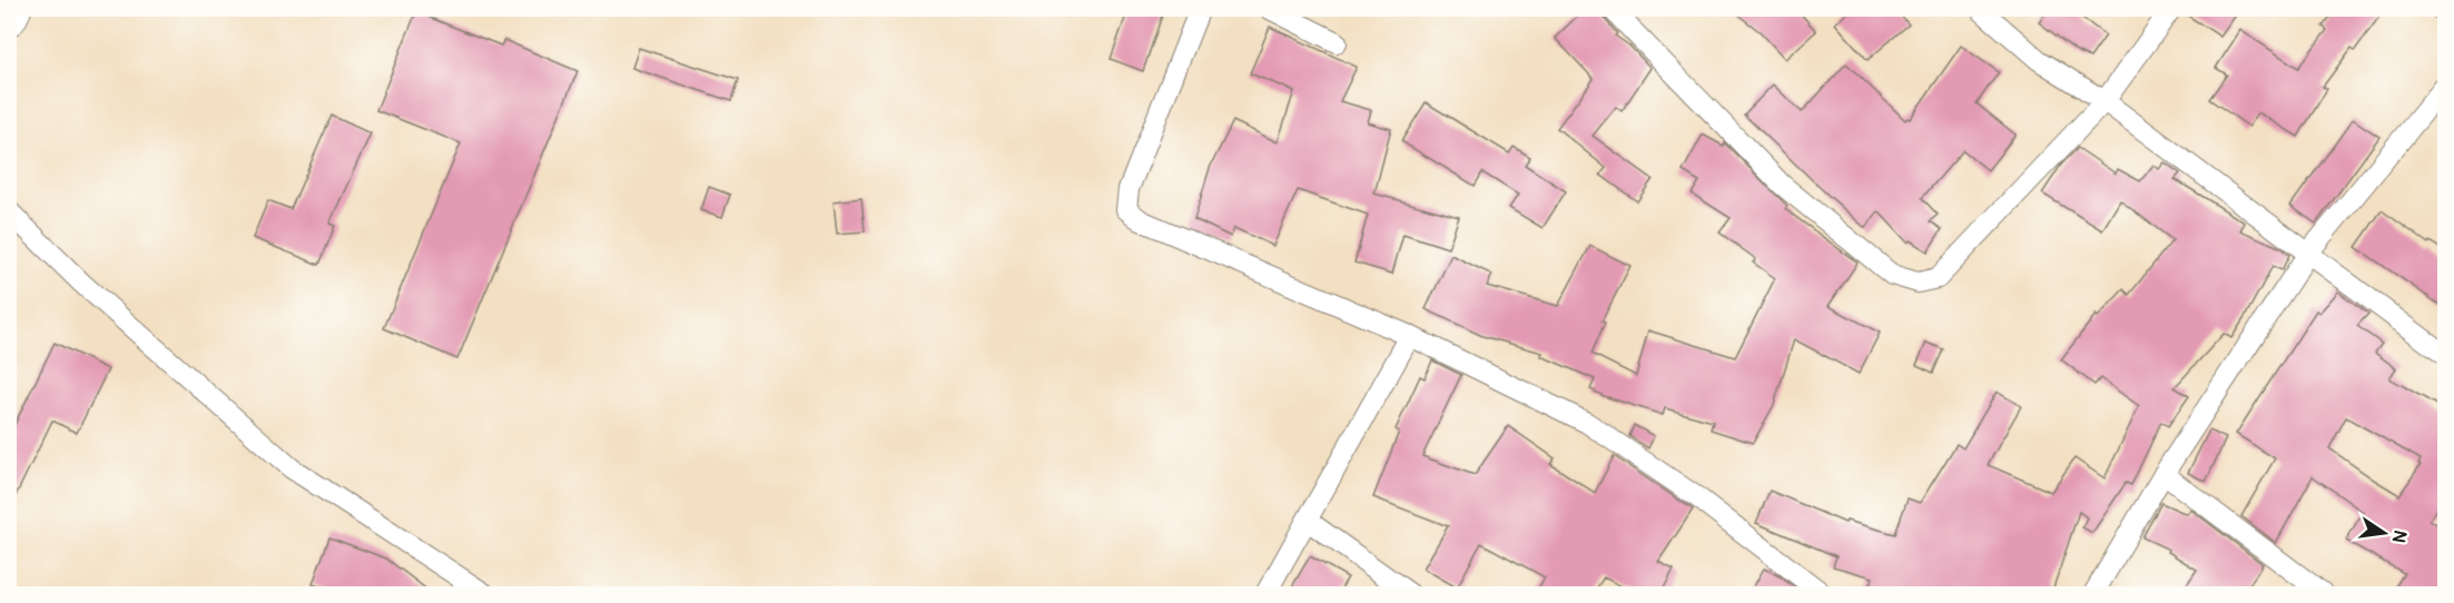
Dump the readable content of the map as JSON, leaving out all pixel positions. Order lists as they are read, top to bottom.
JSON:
{
  "north": "right"
}
